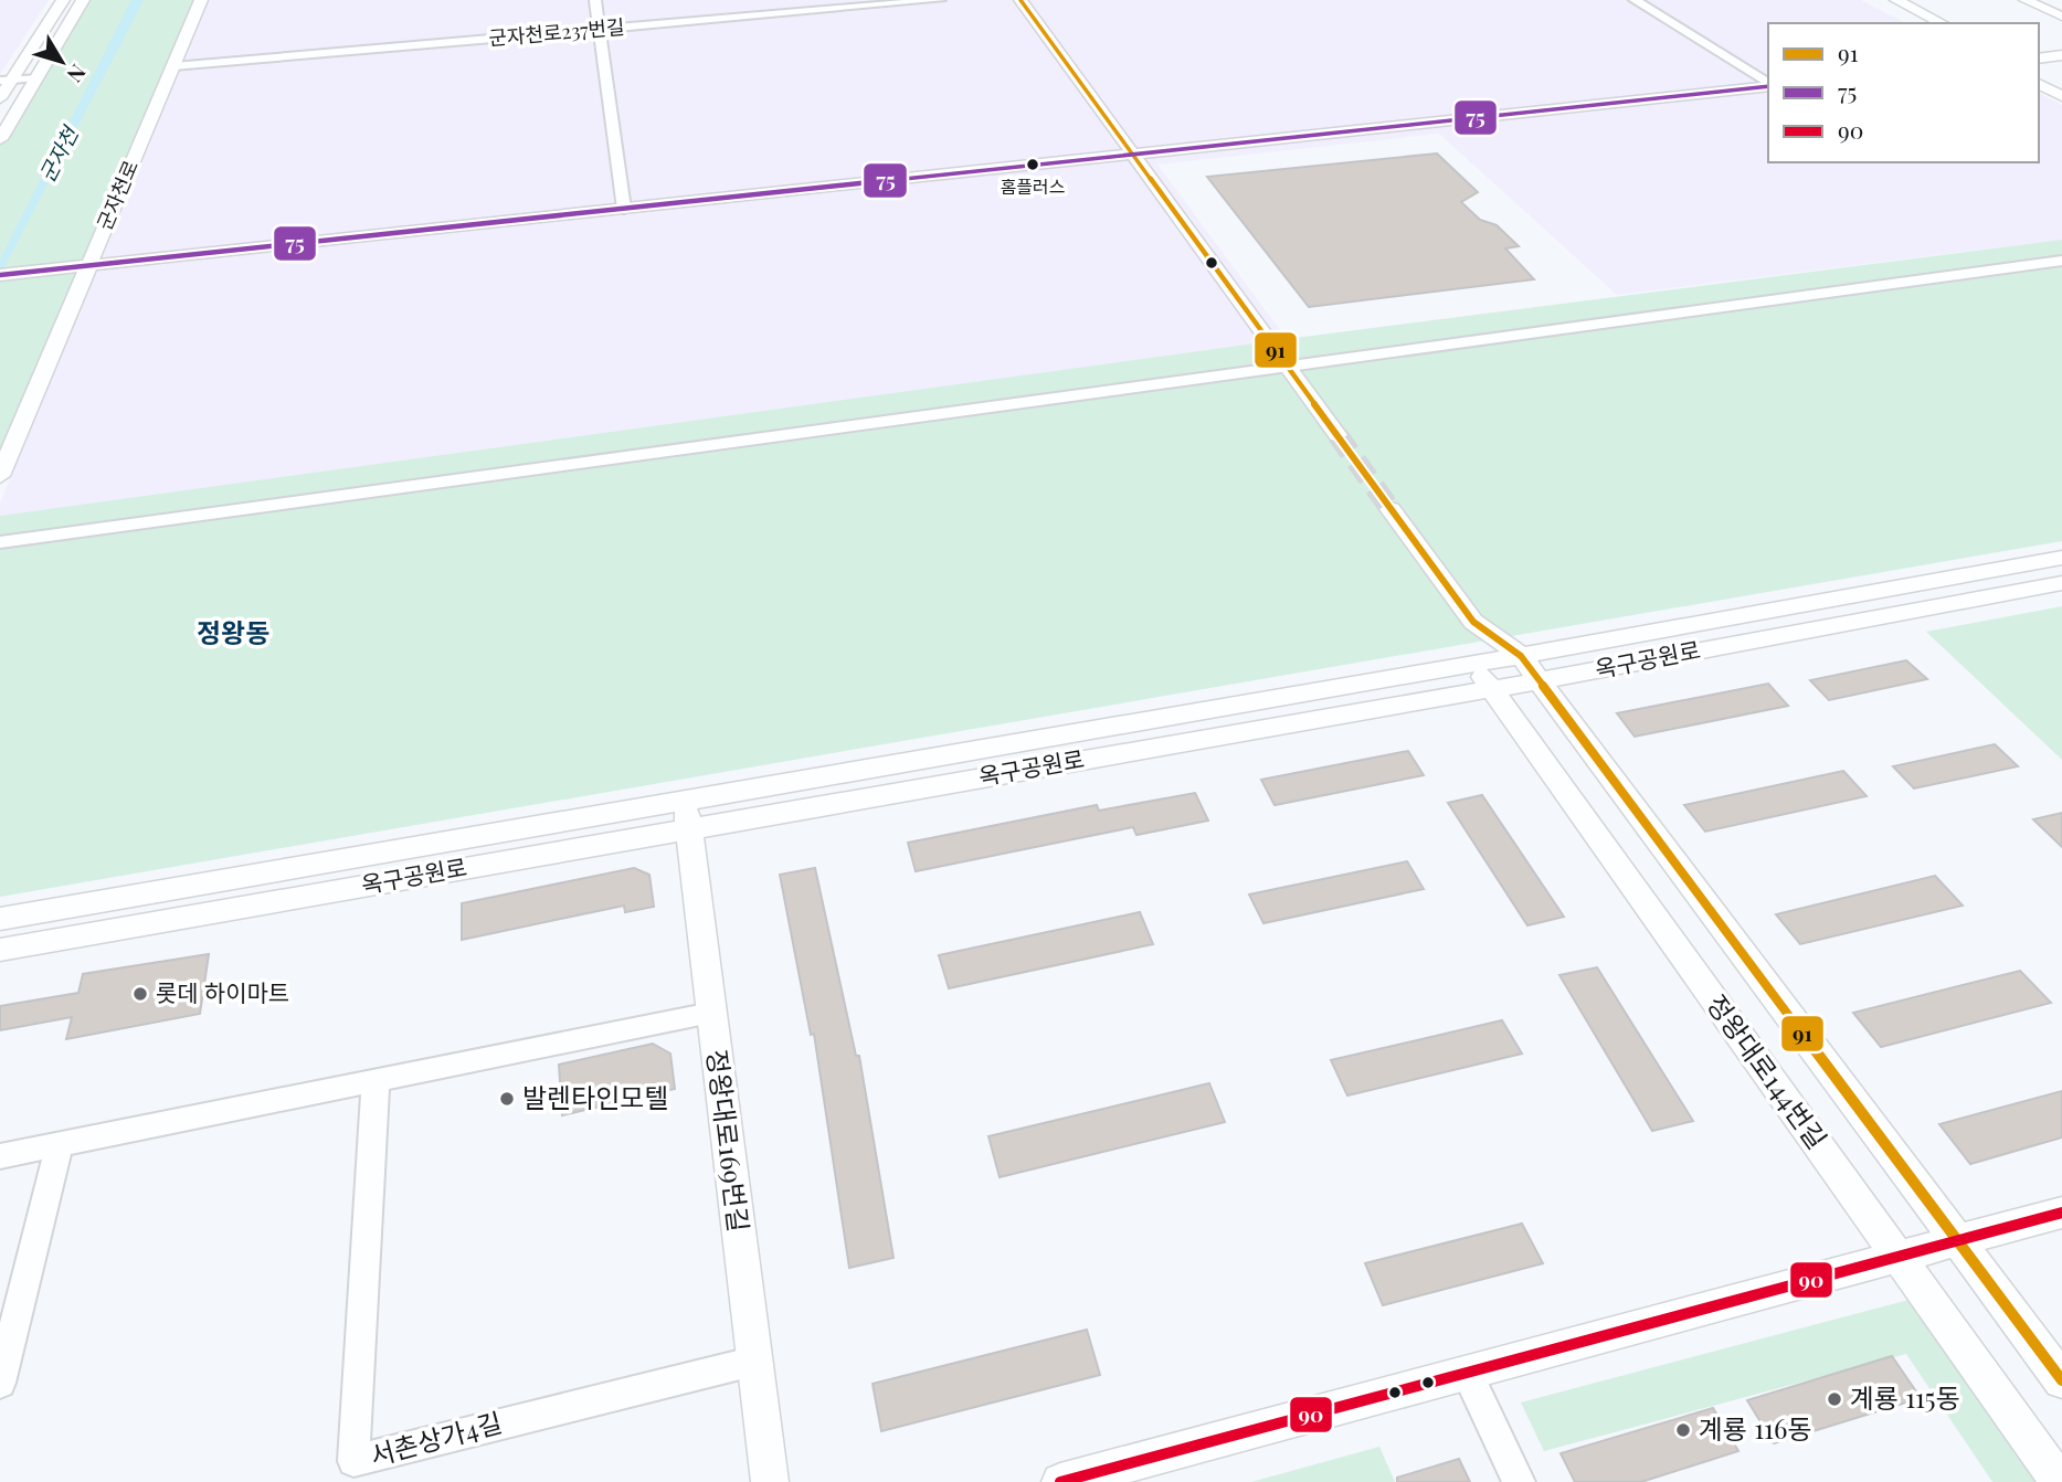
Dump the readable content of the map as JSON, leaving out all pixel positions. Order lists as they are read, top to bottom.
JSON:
{
  "streets": {
    "street": [
      "군자천로237번길",
      "군자천로",
      "옥구공원로",
      "정왕대로144번길",
      "정왕대로169번길",
      "서촌상가4길"
    ]
  },
  "crossings": [
    ["군자천로237번길", "군자천로"],
    ["옥구공원로", "정왕대로144번길"],
    ["옥구공원로", "정왕대로169번길"],
    ["정왕대로169번길", "서촌상가4길"]
  ],
  "districts": ["정왕동"],
  "water": ["군자천"],
  "places": [
    "홈플러스",
    "롯데 하이마트",
    "발렌타인모텔",
    "계룡 115동",
    "계룡 116동"
  ],
  "lines": ["transit line 91", "transit line 75", "transit line 90"],
  "legend": ["91", "75", "90"],
  "north": "bottom right"
}
